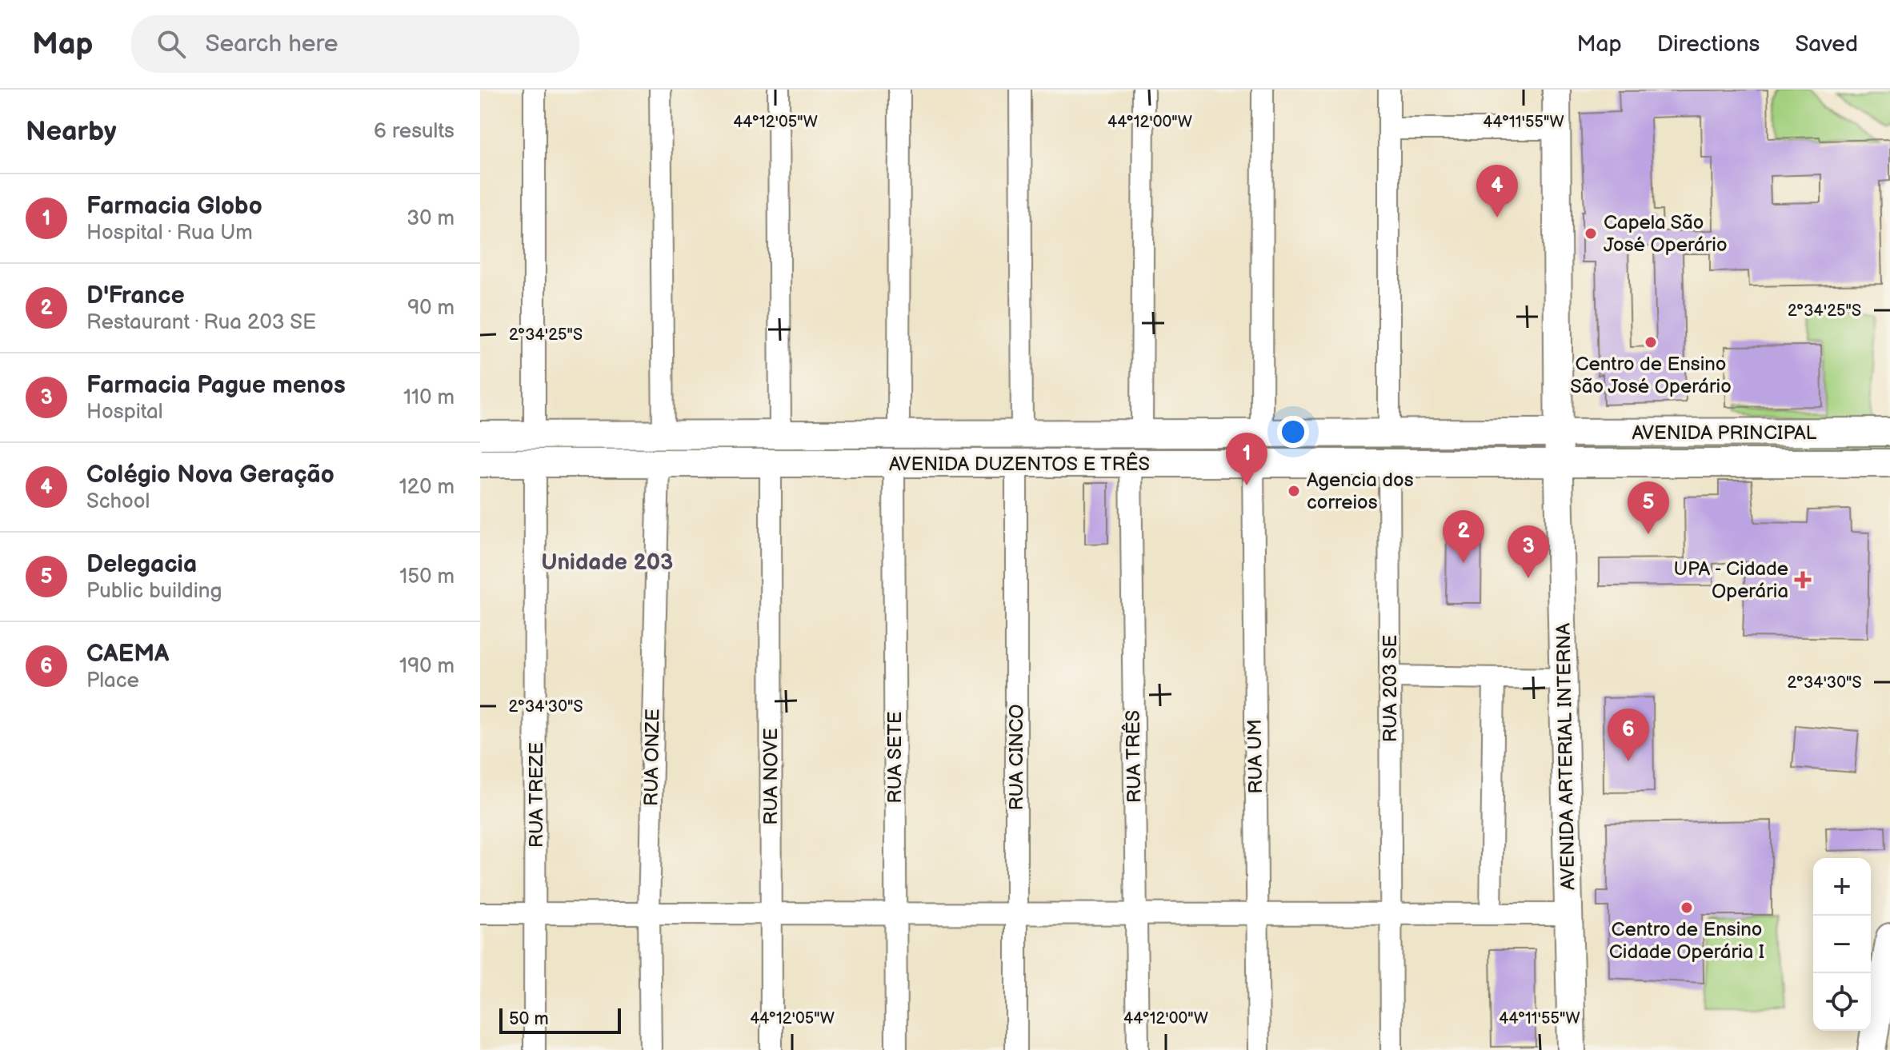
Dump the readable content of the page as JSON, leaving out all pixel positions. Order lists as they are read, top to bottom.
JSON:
{
  "streets": {
    "main road": ["AVENIDA PRINCIPAL", "AVENIDA DUZENTOS E TRÊS", "AVENIDA ARTERIAL INTERNA"],
    "street": [
      "RUA 203 SE",
      "RUA TRÊS",
      "RUA UM",
      "RUA ONZE",
      "RUA SETE",
      "RUA CINCO",
      "RUA NOVE",
      "RUA TREZE"
    ]
  },
  "crossings": [
    ["AVENIDA PRINCIPAL", "AVENIDA DUZENTOS E TRÊS"],
    ["AVENIDA PRINCIPAL", "AVENIDA ARTERIAL INTERNA"],
    ["AVENIDA DUZENTOS E TRÊS", "RUA 203 SE"],
    ["AVENIDA DUZENTOS E TRÊS", "RUA TRÊS"],
    ["AVENIDA DUZENTOS E TRÊS", "RUA UM"],
    ["AVENIDA DUZENTOS E TRÊS", "AVENIDA ARTERIAL INTERNA"],
    ["AVENIDA DUZENTOS E TRÊS", "RUA ONZE"],
    ["AVENIDA DUZENTOS E TRÊS", "RUA SETE"],
    ["AVENIDA DUZENTOS E TRÊS", "RUA CINCO"],
    ["AVENIDA DUZENTOS E TRÊS", "RUA NOVE"],
    ["AVENIDA DUZENTOS E TRÊS", "RUA TREZE"]
  ],
  "districts": ["Unidade 203"],
  "places": {
    "other": [
      "Capela São José Operário",
      "Centro de Ensino São José Operário",
      "Agencia dos correios",
      "Centro de Ensino Cidade Operária I"
    ],
    "health": ["UPA - Cidade Operária"]
  },
  "scale_bar": "50 m",
  "page": {
    "header": "Map",
    "search": "Search here",
    "nav": ["Map", "Directions", "Saved"],
    "heading": ["Nearby", "6 results"],
    "pins": [
      "4",
      "1",
      "5",
      "2",
      "3",
      "6"
    ],
    "list": [
      {
        "mark": "1",
        "name": "Farmacia Globo",
        "note": "Hospital · Rua Um",
        "value": "30 m"
      },
      {
        "mark": "2",
        "name": "D'France",
        "note": "Restaurant · Rua 203 SE",
        "value": "90 m"
      },
      {
        "mark": "3",
        "name": "Farmacia Pague menos",
        "note": "Hospital",
        "value": "110 m"
      },
      {
        "mark": "4",
        "name": "Colégio Nova Geração",
        "note": "School",
        "value": "120 m"
      },
      {
        "mark": "5",
        "name": "Delegacia",
        "note": "Public building",
        "value": "150 m"
      },
      {
        "mark": "6",
        "name": "CAEMA",
        "note": "Place",
        "value": "190 m"
      }
    ],
    "map_buttons": ["+", "−"],
    "scale": "50 m"
  },
  "coordinates": [
    "44°12'05\"W",
    "44°12'00\"W",
    "44°11'55\"W",
    "2°34'25\"S",
    "2°34'30\"S"
  ]
}
